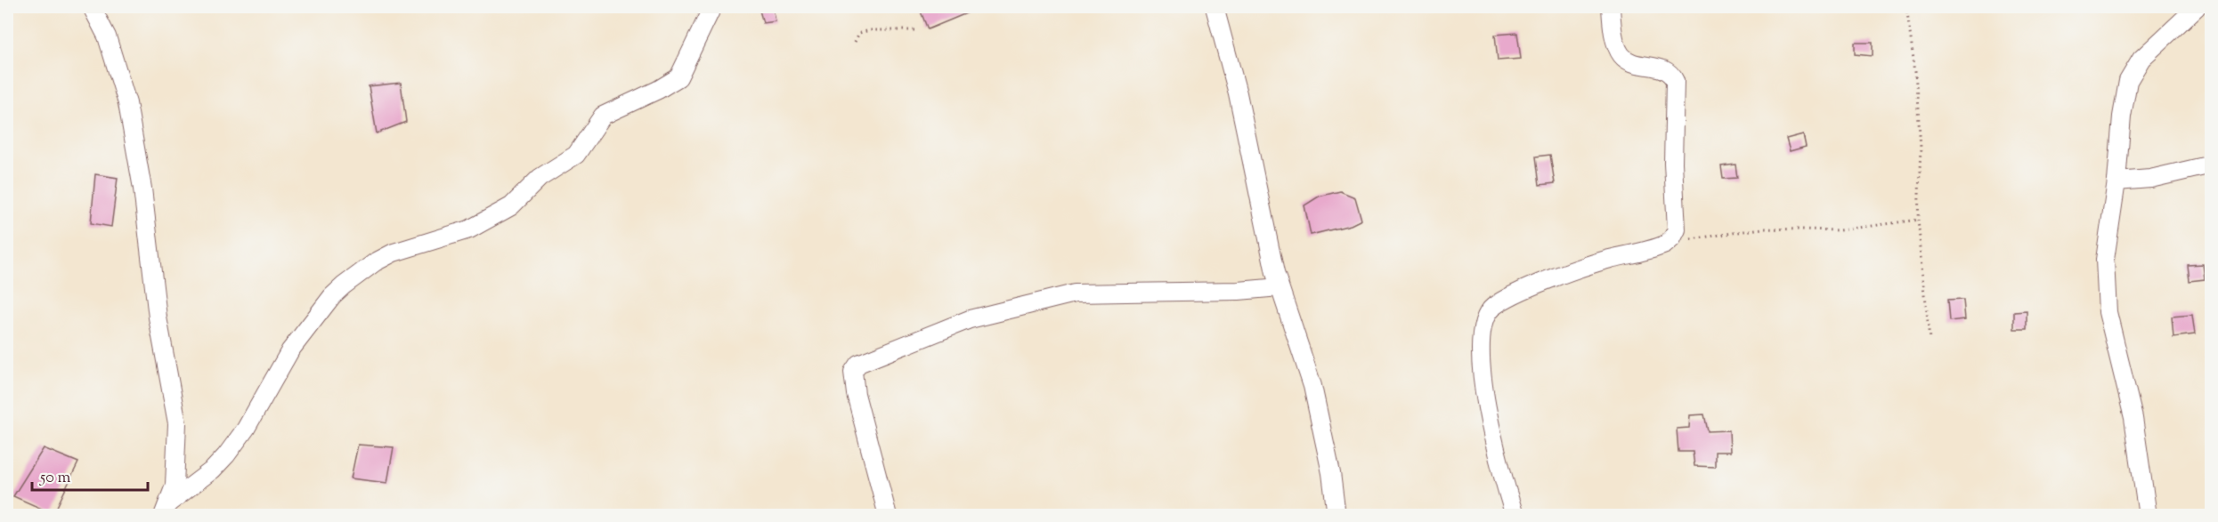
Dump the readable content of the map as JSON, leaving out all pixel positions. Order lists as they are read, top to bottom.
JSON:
{
  "scale_bar": "50 m"
}
